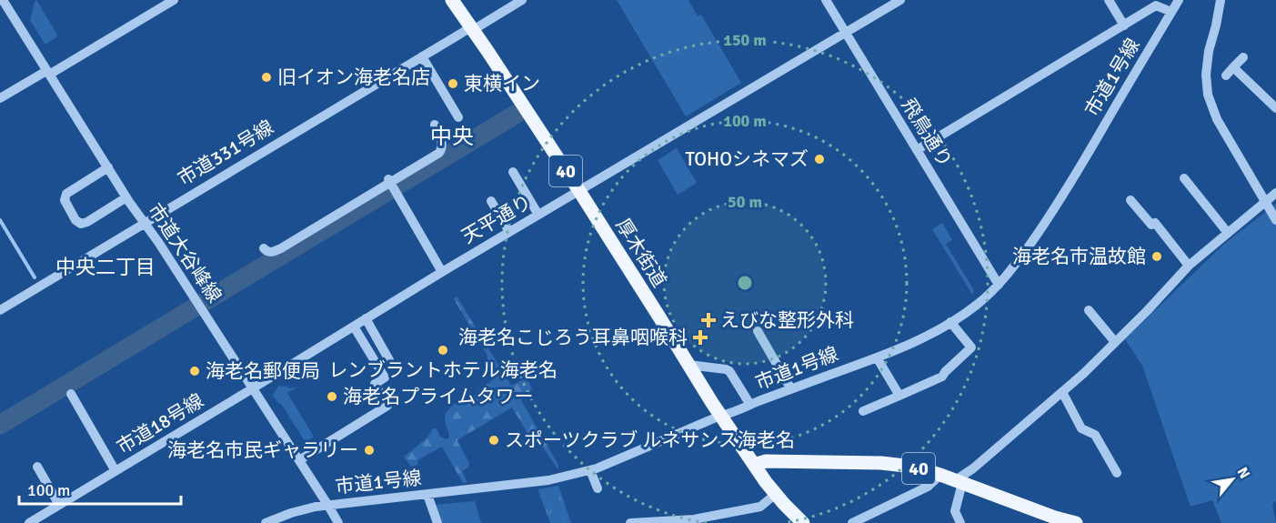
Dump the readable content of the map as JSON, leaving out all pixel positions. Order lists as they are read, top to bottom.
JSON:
{
  "streets": {
    "main road": ["40", "厚木街道"],
    "street": [
      "市道1号線",
      "飛鳥通り",
      "市道331号線",
      "天平通り",
      "市道大谷峰線",
      "市道18号線"
    ]
  },
  "crossings": [
    ["市道1号線", "飛鳥通り"],
    ["市道1号線", "市道大谷峰線"],
    ["市道1号線", "厚木街道"],
    ["飛鳥通り", "天平通り"],
    ["市道331号線", "市道大谷峰線"],
    ["市道331号線", "厚木街道"],
    ["40", "厚木街道"],
    ["天平通り", "市道大谷峰線"],
    ["天平通り", "厚木街道"],
    ["天平通り", "市道18号線"],
    ["市道大谷峰線", "市道18号線"]
  ],
  "districts": ["中央", "中央二丁目"],
  "places": {
    "other": [
      "旧イオン海老名店",
      "東横イン",
      "TOHOシネマズ",
      "海老名市温故館",
      "レンブラントホテル海老名",
      "海老名郵便局",
      "海老名プライムタワー",
      "スポーツクラブ ルネサンス海老名",
      "海老名市民ギャラリー"
    ],
    "health": ["えびな整形外科", "海老名こじろう耳鼻咽喉科"]
  },
  "scale_bar": "100 m",
  "north": "top right",
  "rings": ["150 m", "100 m", "50 m"]
}
